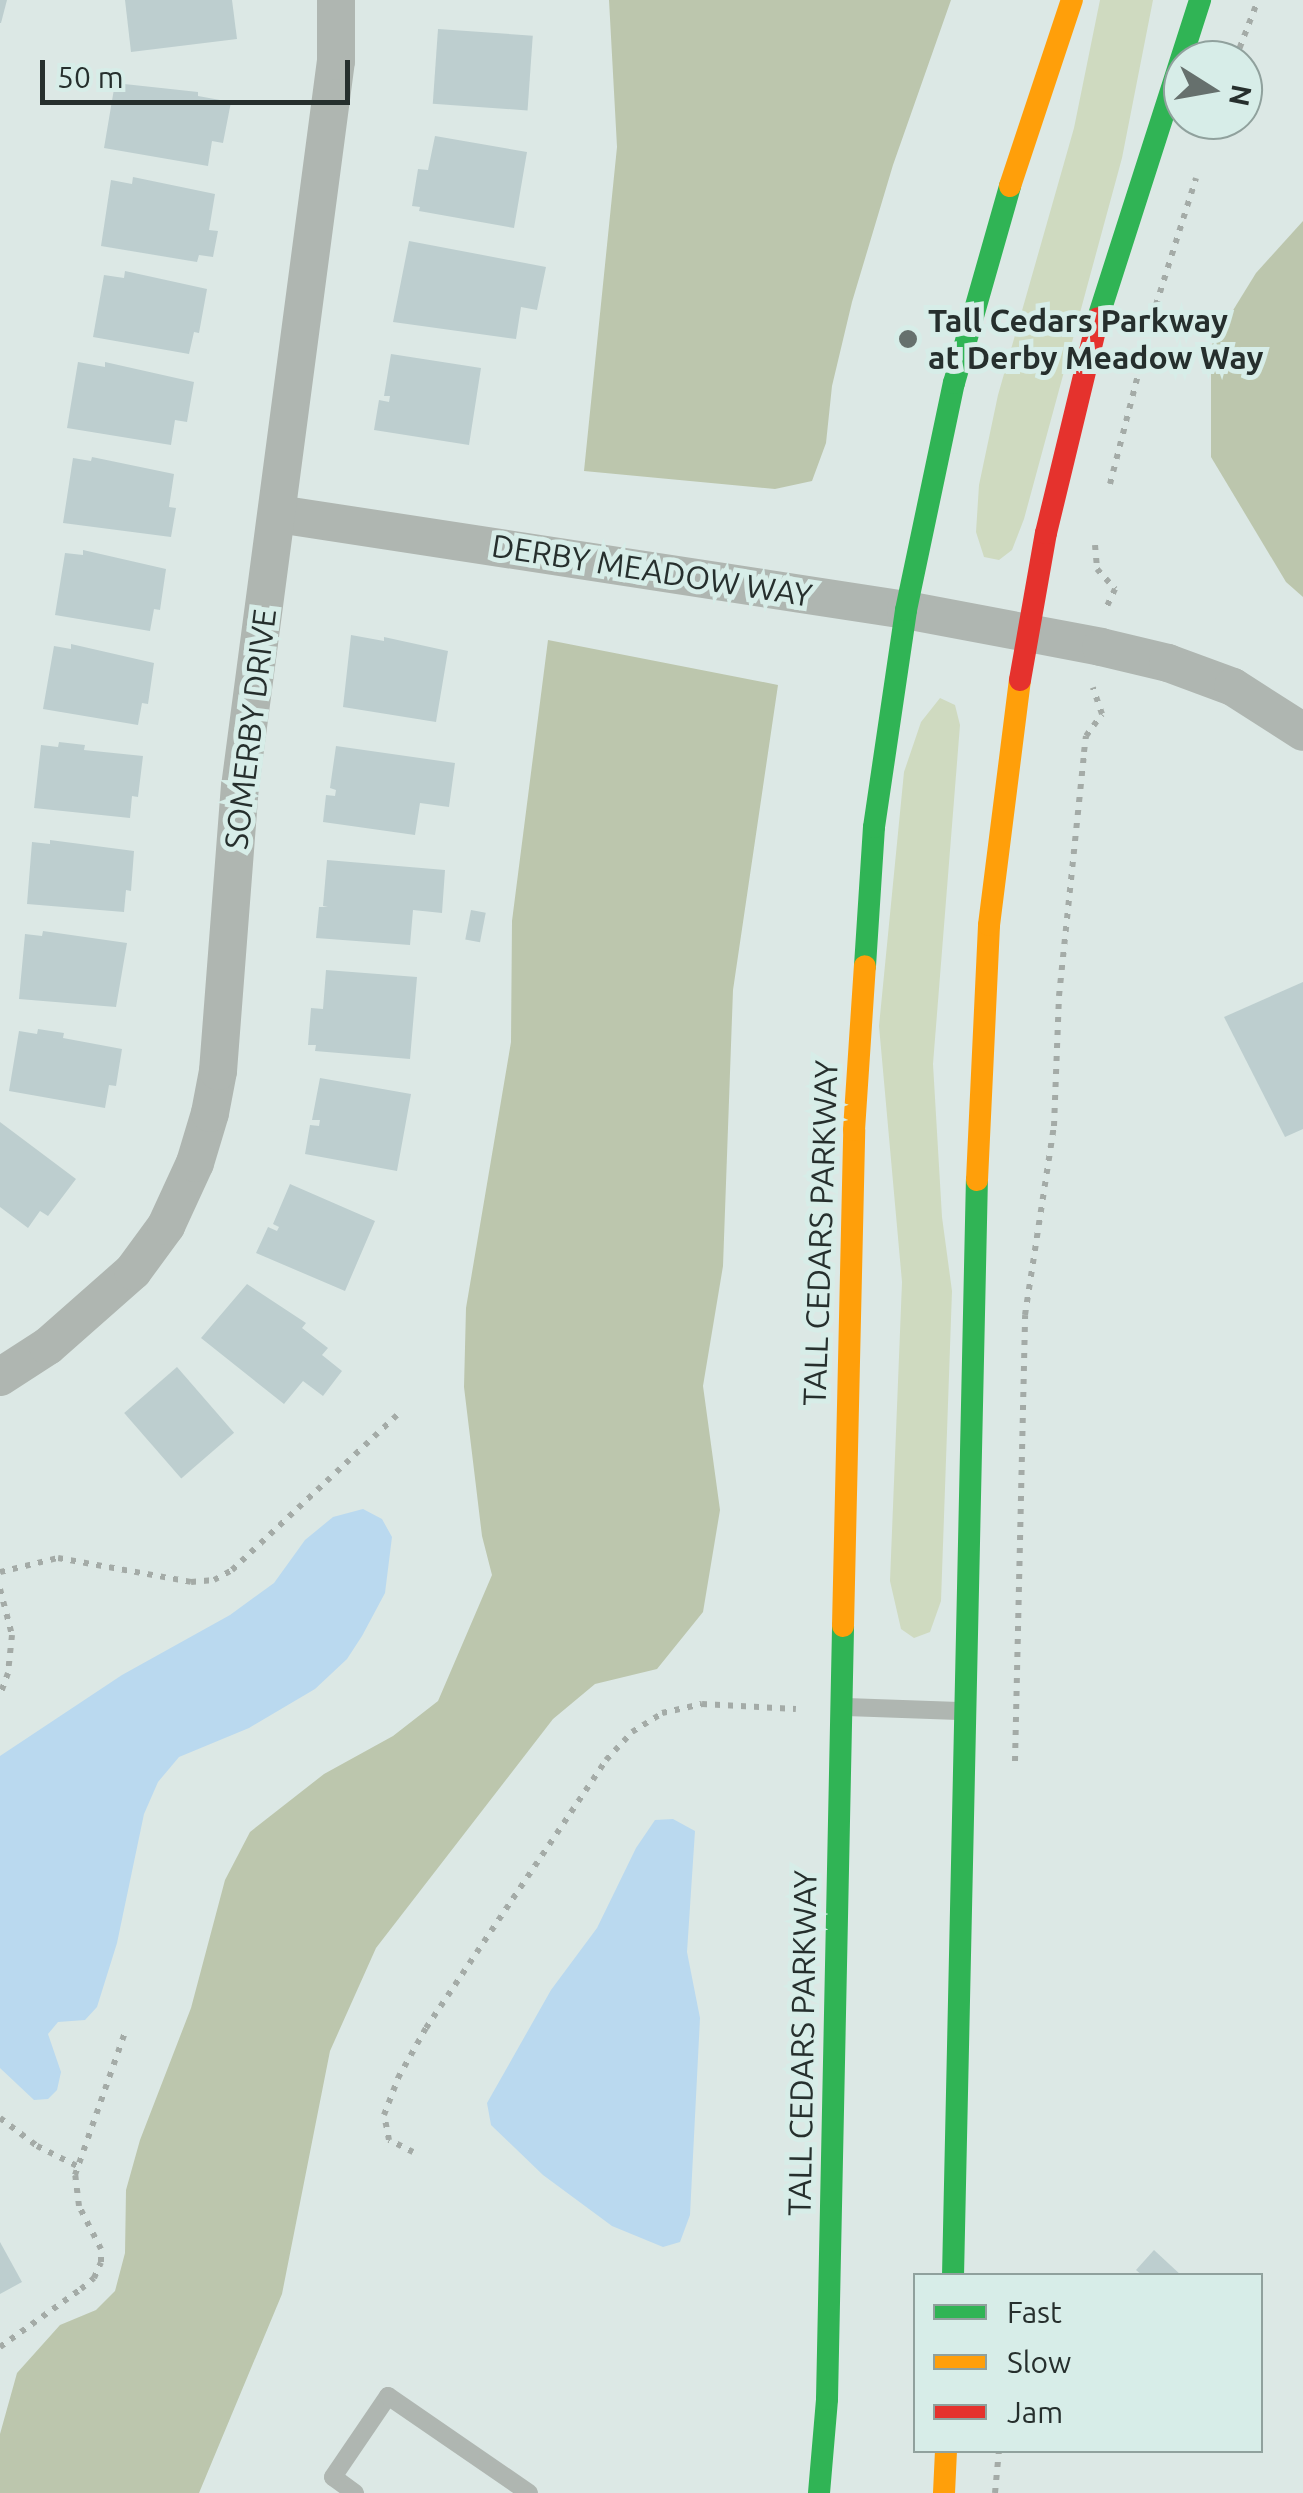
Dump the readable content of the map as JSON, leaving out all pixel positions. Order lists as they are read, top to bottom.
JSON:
{
  "streets": {
    "main road": ["TALL CEDARS PARKWAY"],
    "street": ["DERBY MEADOW WAY", "SOMERBY DRIVE"]
  },
  "crossings": [
    ["DERBY MEADOW WAY", "SOMERBY DRIVE"],
    ["DERBY MEADOW WAY", "TALL CEDARS PARKWAY"]
  ],
  "places": ["Tall Cedars Parkway at Derby Meadow Way"],
  "legend": ["Fast", "Slow", "Jam"],
  "scale_bar": "50 m",
  "north": "right"
}
